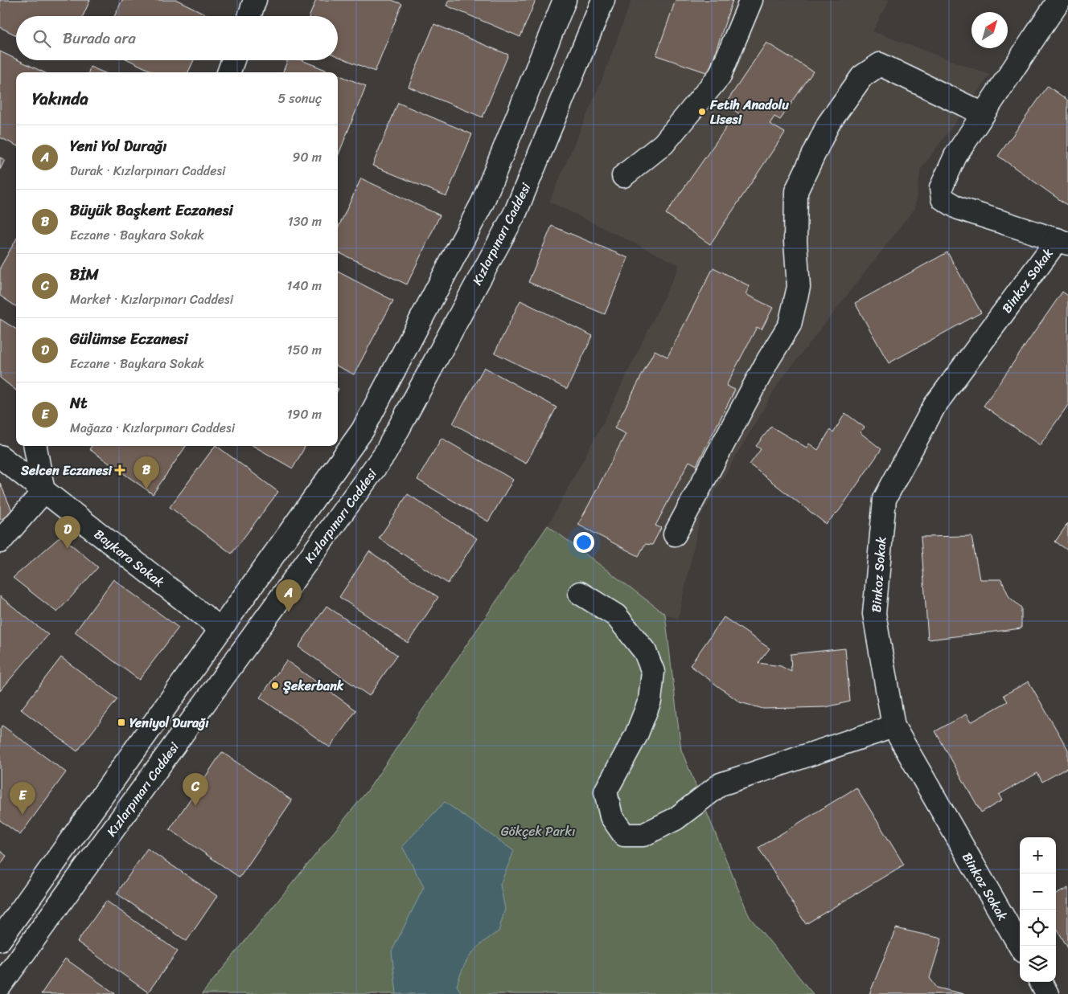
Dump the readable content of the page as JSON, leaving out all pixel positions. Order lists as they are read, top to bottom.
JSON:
{
  "streets": {
    "main road": ["Kızlarpınarı Caddesi", "Binkoz Sokak", "Baykara Sokak"]
  },
  "parks": ["Gökçek Parkı"],
  "places": {
    "other": ["Fetih Anadolu Lisesi", "Şekerbank"],
    "health": ["Selcen Eczanesi"],
    "transit": ["Yeniyol Durağı"]
  },
  "north": "top right",
  "page": {
    "search": "Burada ara",
    "heading": ["Yakında", "5 sonuç"],
    "list": [
      {
        "mark": "A",
        "name": "Yeni Yol Durağı",
        "note": "Durak · Kızlarpınarı Caddesi",
        "value": "90 m"
      },
      {
        "mark": "B",
        "name": "Büyük Başkent Eczanesi",
        "note": "Eczane · Baykara Sokak",
        "value": "130 m"
      },
      {
        "mark": "C",
        "name": "BİM",
        "note": "Market · Kızlarpınarı Caddesi",
        "value": "140 m"
      },
      {
        "mark": "D",
        "name": "Gülümse Eczanesi",
        "note": "Eczane · Baykara Sokak",
        "value": "150 m"
      },
      {
        "mark": "E",
        "name": "Nt",
        "note": "Mağaza · Kızlarpınarı Caddesi",
        "value": "190 m"
      }
    ],
    "pins": [
      "B",
      "D",
      "A",
      "C",
      "E"
    ],
    "map_buttons": ["+", "−"]
  }
}
